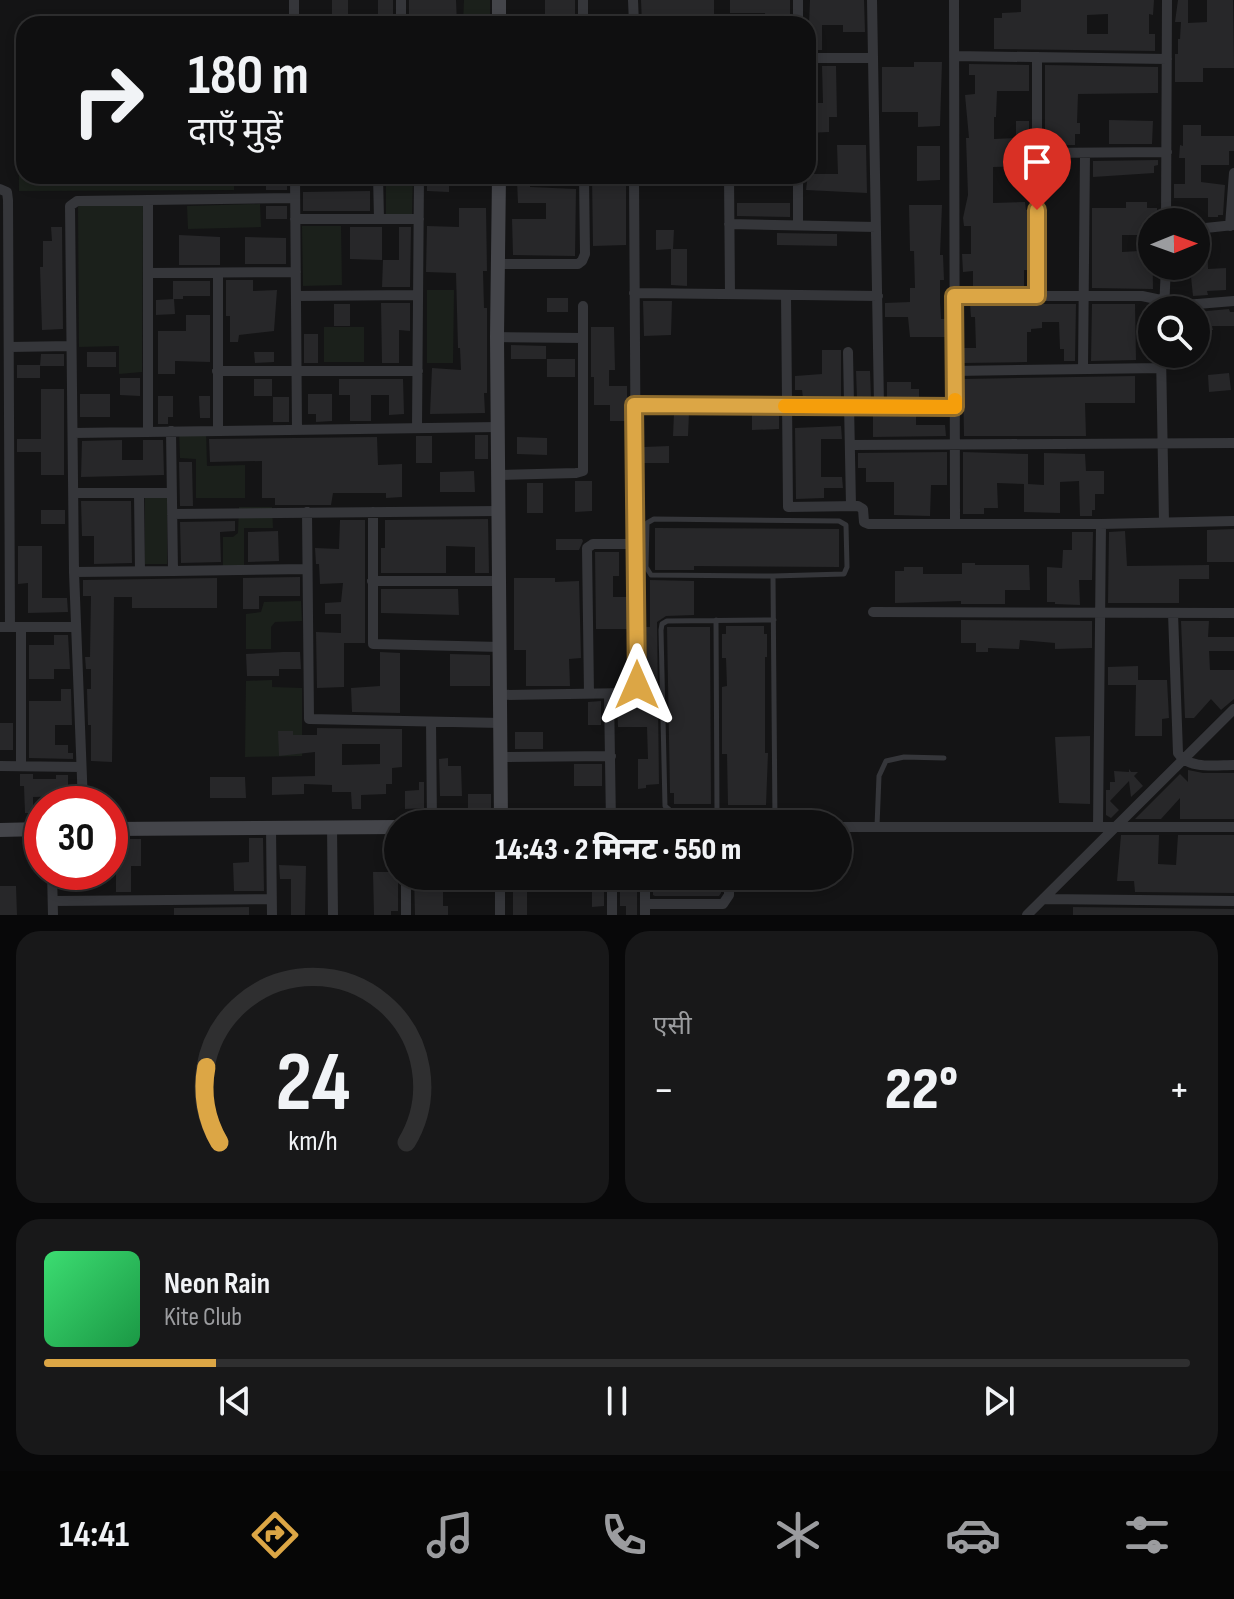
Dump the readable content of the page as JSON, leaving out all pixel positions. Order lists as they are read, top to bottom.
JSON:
{
  "north": "right",
  "page": {
    "turn": ["180 m", "दाएँ मुड़ें"],
    "limit": "30",
    "trip": "14:43 · 2 मिनट · 550 m",
    "tile": "एसी",
    "heat": ["−", "22°", "+"],
    "song": ["Neon Rain", "Kite Club"],
    "tabs": "14:41",
    "gauge": ["24", "km/h"]
  }
}
